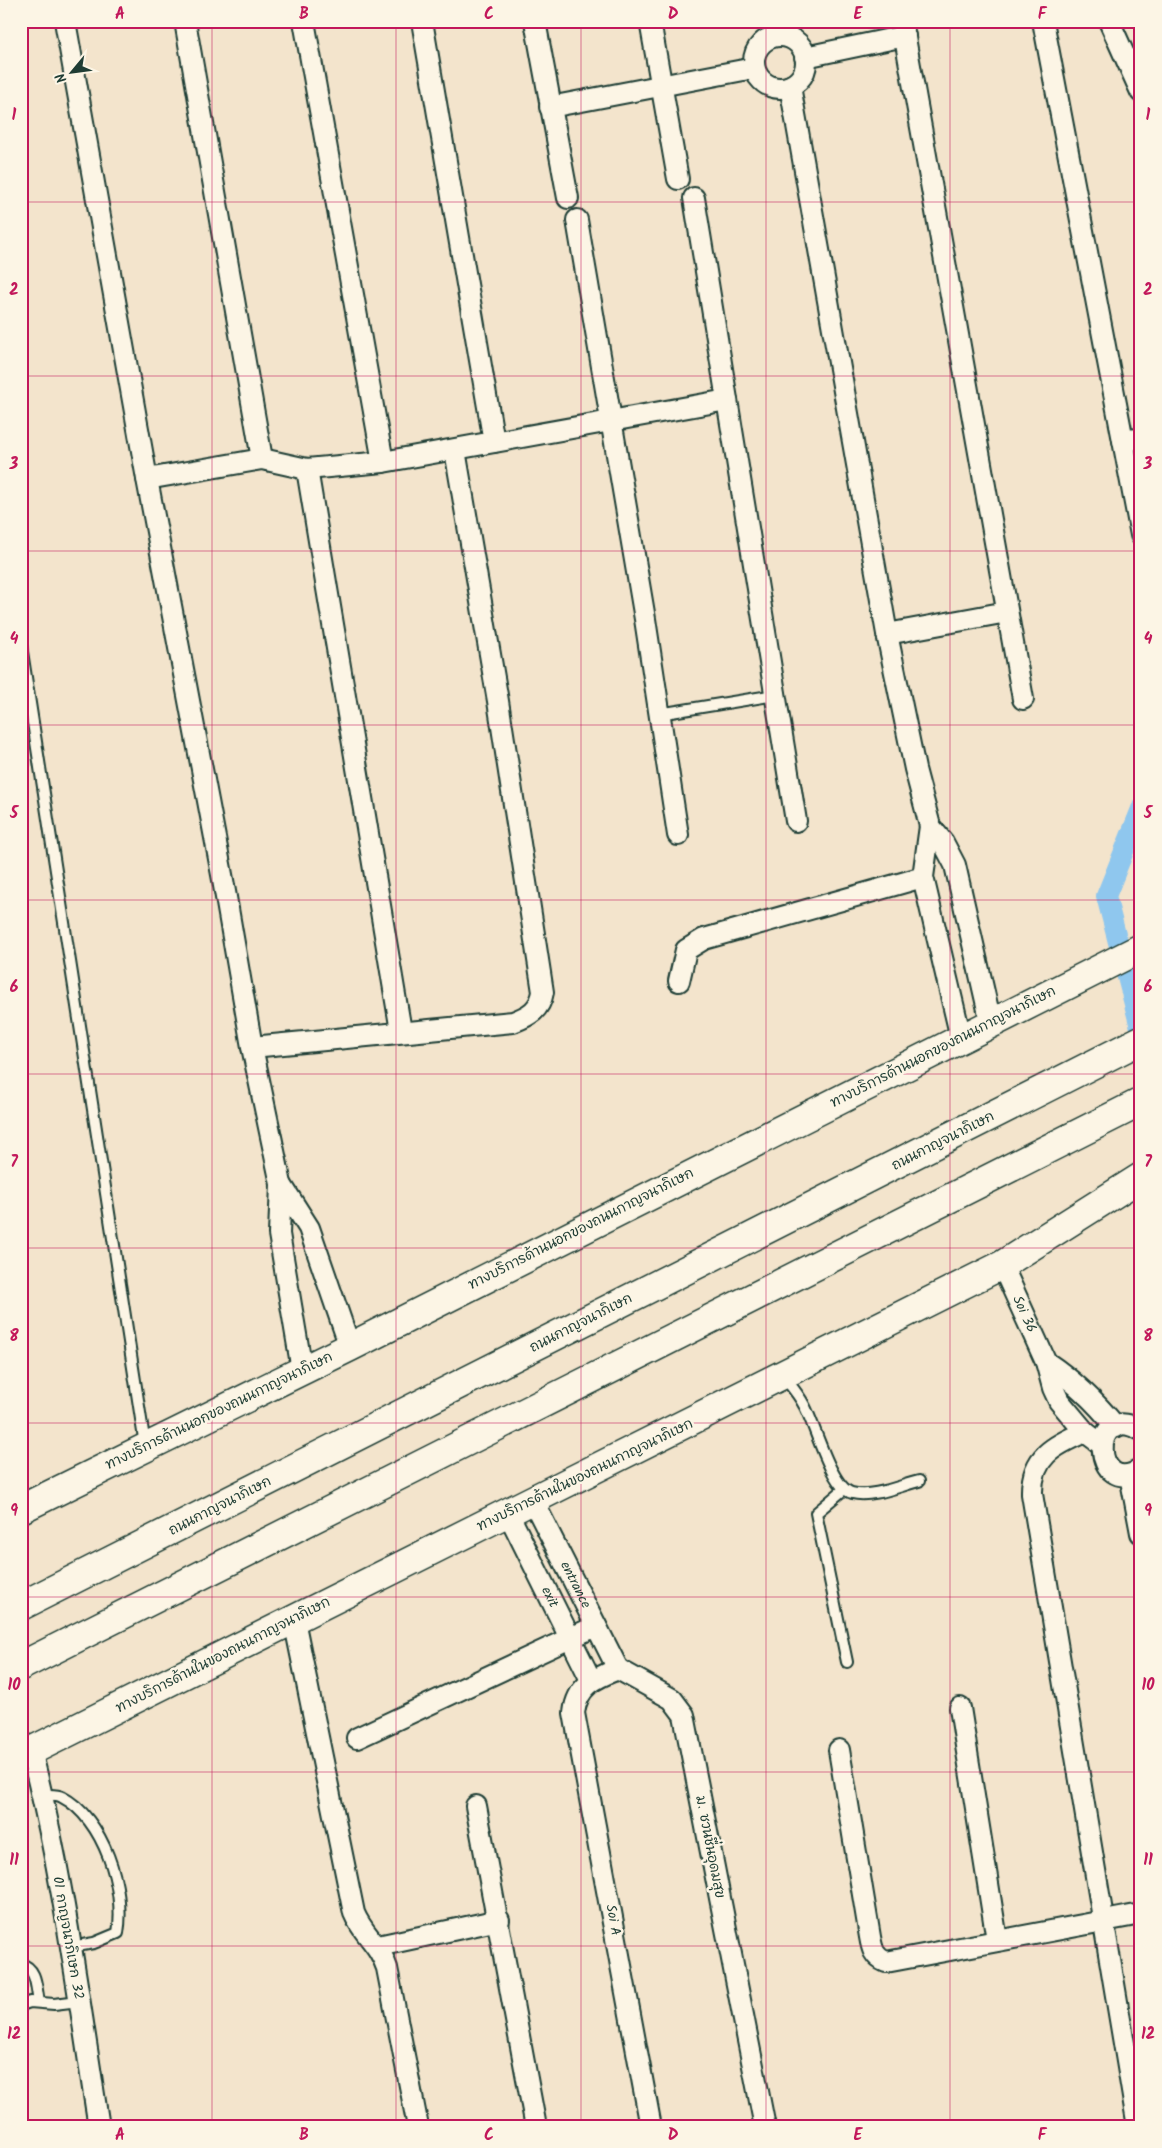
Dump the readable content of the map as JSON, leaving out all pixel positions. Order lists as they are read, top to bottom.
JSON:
{
  "streets": {
    "main road": ["ทางบริการด้านนอกของถนนกาญจนาภิเษก", "ถนนกาญจนาภิเษก", "ทางบริการด้านในของถนนกาญจนาภิเษก"],
    "street": [
      "Soi 36",
      "entrance",
      "exit",
      "ม. ชวนชื่นอุดมสุข",
      "Soi A",
      "01 กาญจนาภิเษก 32"
    ]
  },
  "crossings": [
    ["Soi 36", "ทางบริการด้านในของถนนกาญจนาภิเษก"],
    ["ทางบริการด้านในของถนนกาญจนาภิเษก", "entrance"],
    ["ทางบริการด้านในของถนนกาญจนาภิเษก", "exit"],
    ["ทางบริการด้านในของถนนกาญจนาภิเษก", "01 กาญจนาภิเษก 32"],
    ["entrance", "ม. ชวนชื่นอุดมสุข"],
    ["exit", "Soi A"]
  ],
  "north": "bottom left",
  "grid": {
    "columns": [
      "A",
      "B",
      "C",
      "D",
      "E",
      "F"
    ],
    "rows": [
      "1",
      "2",
      "3",
      "4",
      "5",
      "6",
      "7",
      "8",
      "9",
      "10",
      "11",
      "12"
    ]
  }
}
